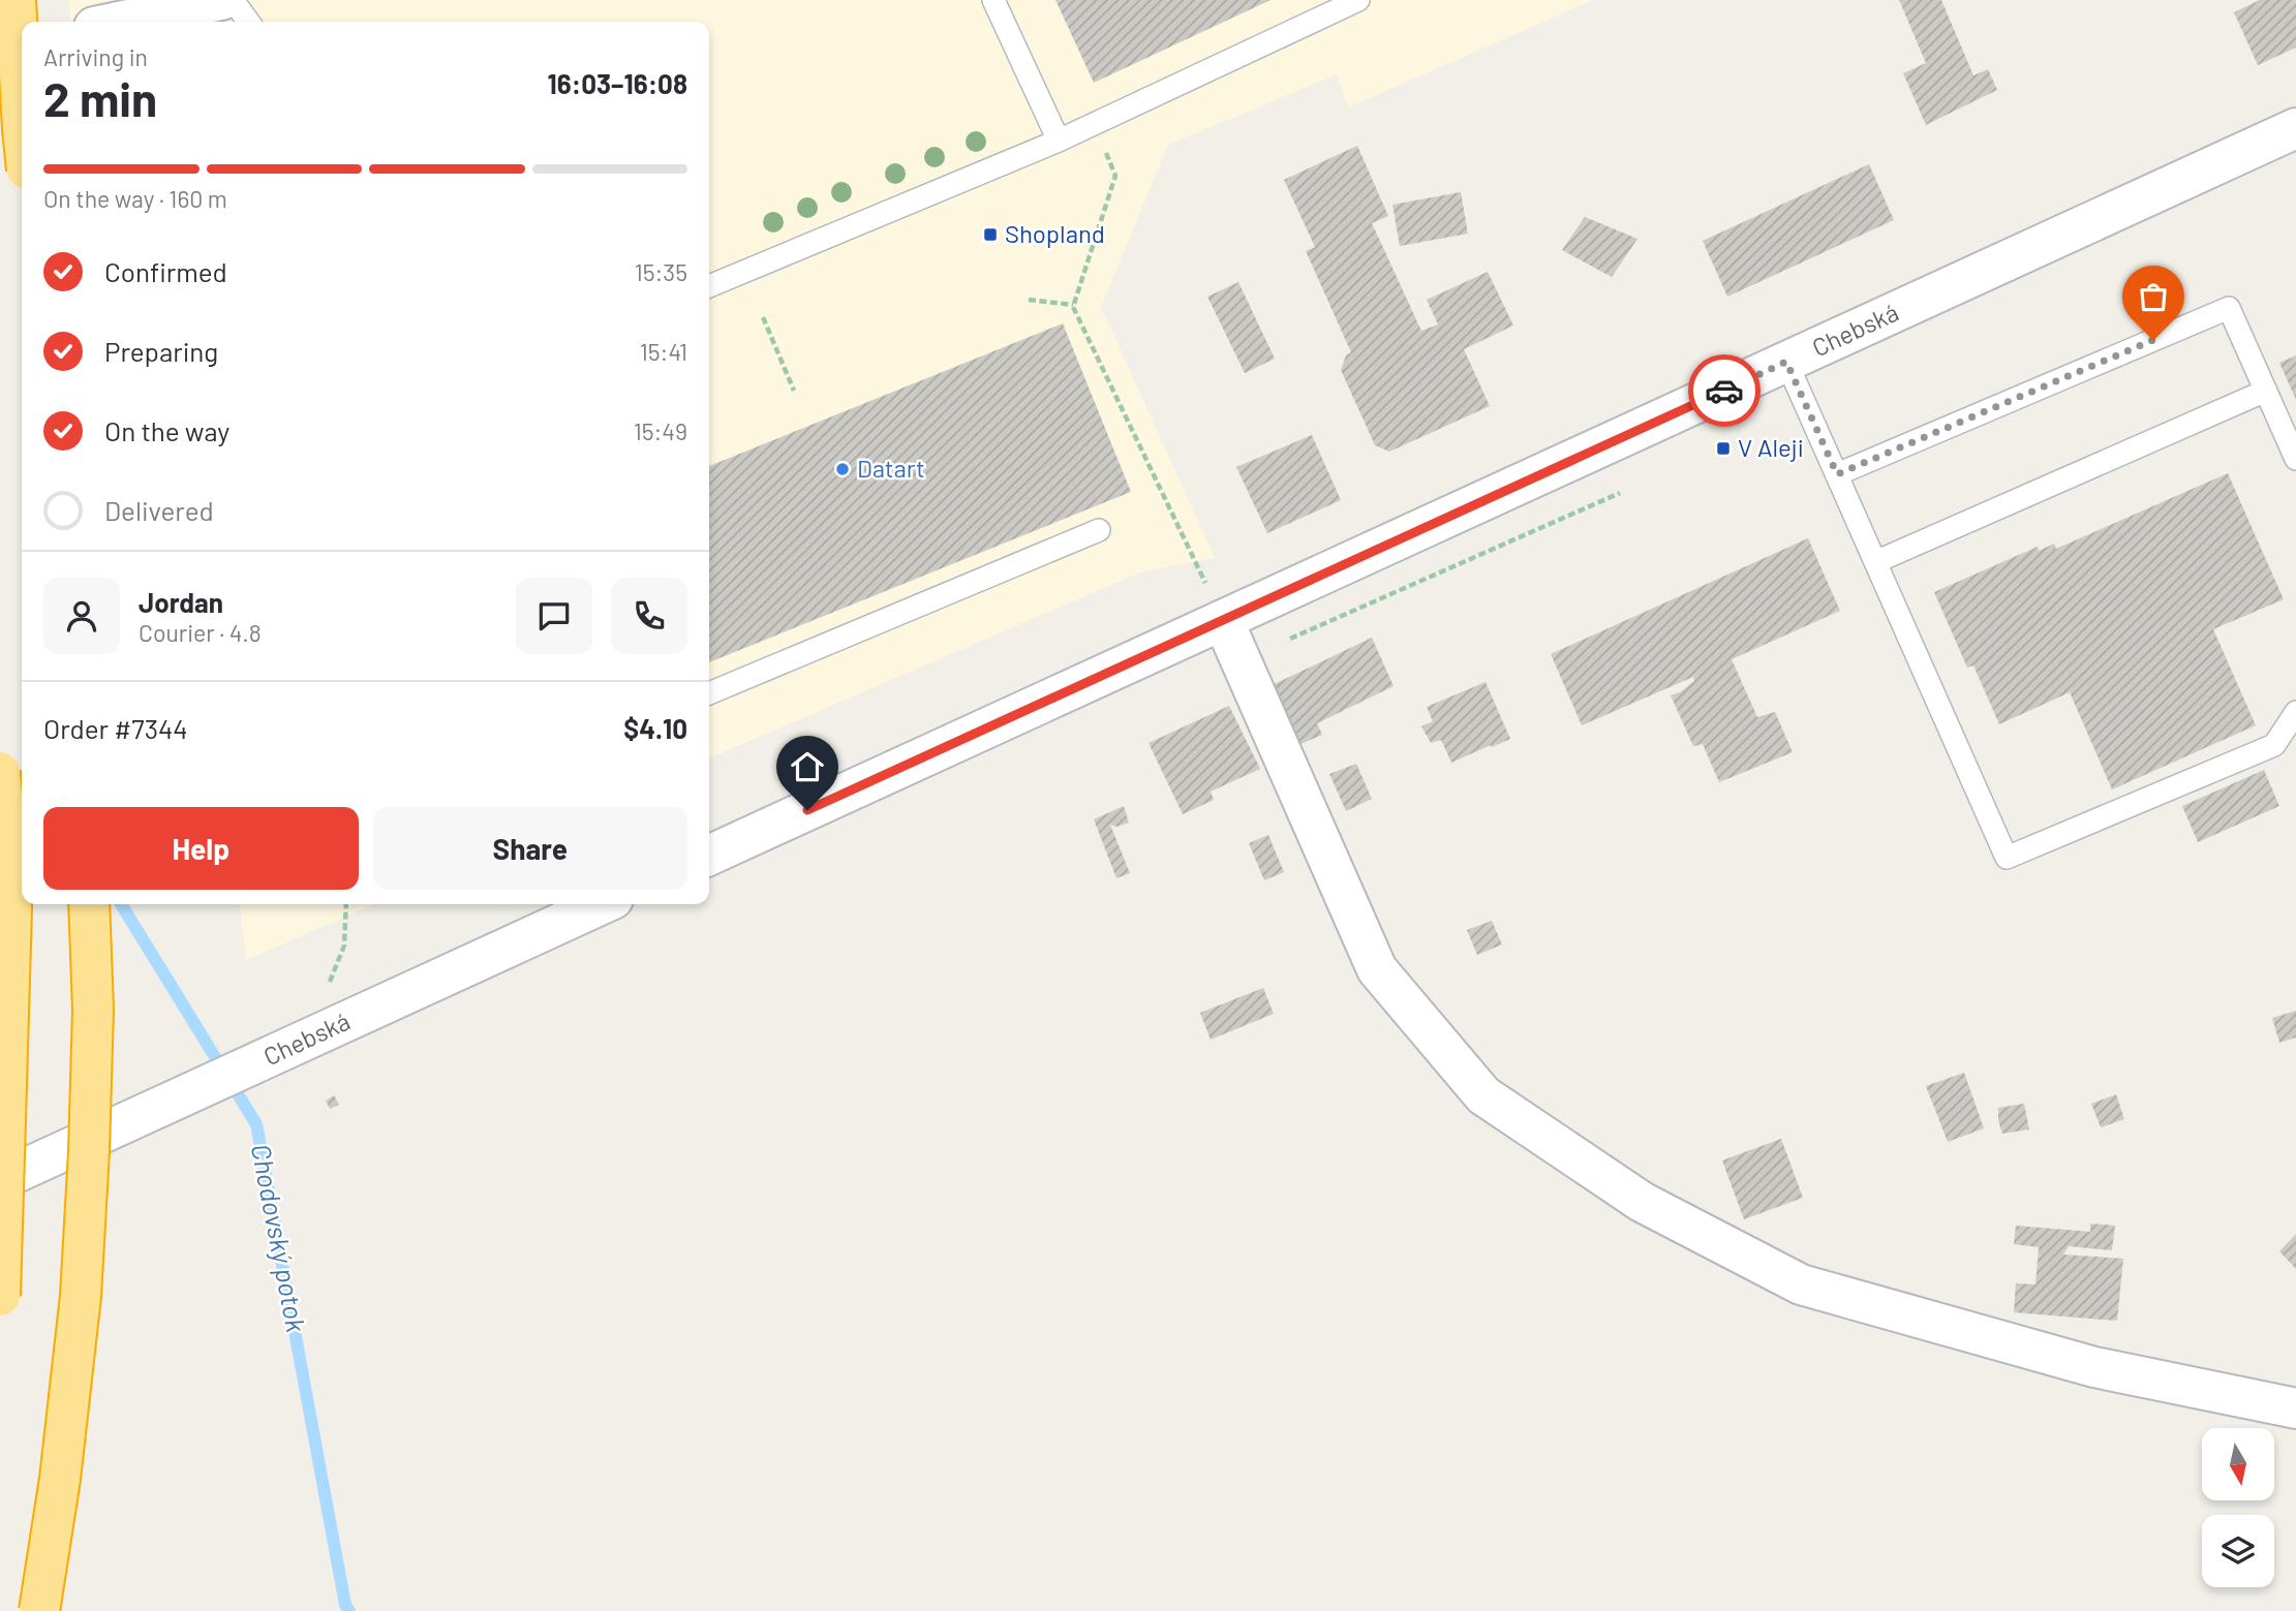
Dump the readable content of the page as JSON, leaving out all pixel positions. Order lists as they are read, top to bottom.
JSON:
{
  "streets": {
    "street": ["Chebská"]
  },
  "water": ["Chodovský potok"],
  "places": {
    "transit": ["Shopland", "V Aleji"],
    "other": ["Datart"]
  },
  "north": "bottom",
  "page": {
    "heading": ["2 min", "Arriving in", "16:03–16:08"],
    "panel": [
      "Jordan",
      "Courier · 4.8",
      "Order #7344",
      "$4.10"
    ],
    "bar": "On the way · 160 m",
    "list": [
      ["Confirmed", "15:35"],
      ["Preparing", "15:41"],
      ["On the way", "15:49"],
      "Delivered"
    ],
    "buttons": ["Help", "Share"]
  }
}
